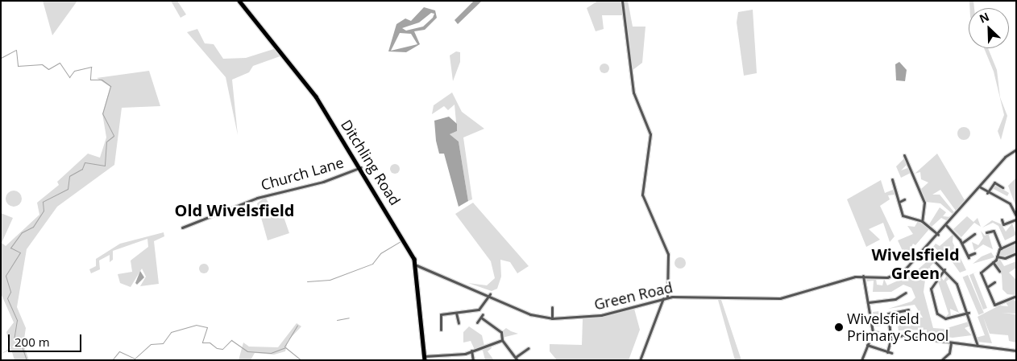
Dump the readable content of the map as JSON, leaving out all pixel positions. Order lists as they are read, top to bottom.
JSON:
{
  "streets": {
    "main road": ["Ditchling Road"],
    "street": ["Church Lane", "Green Road"]
  },
  "crossings": [
    ["Ditchling Road", "Church Lane"],
    ["Ditchling Road", "Green Road"]
  ],
  "districts": ["Old Wivelsfield", "Wivelsfield Green"],
  "places": ["Wivelsfield Primary School"],
  "scale_bar": "200 m",
  "north": "top left"
}
